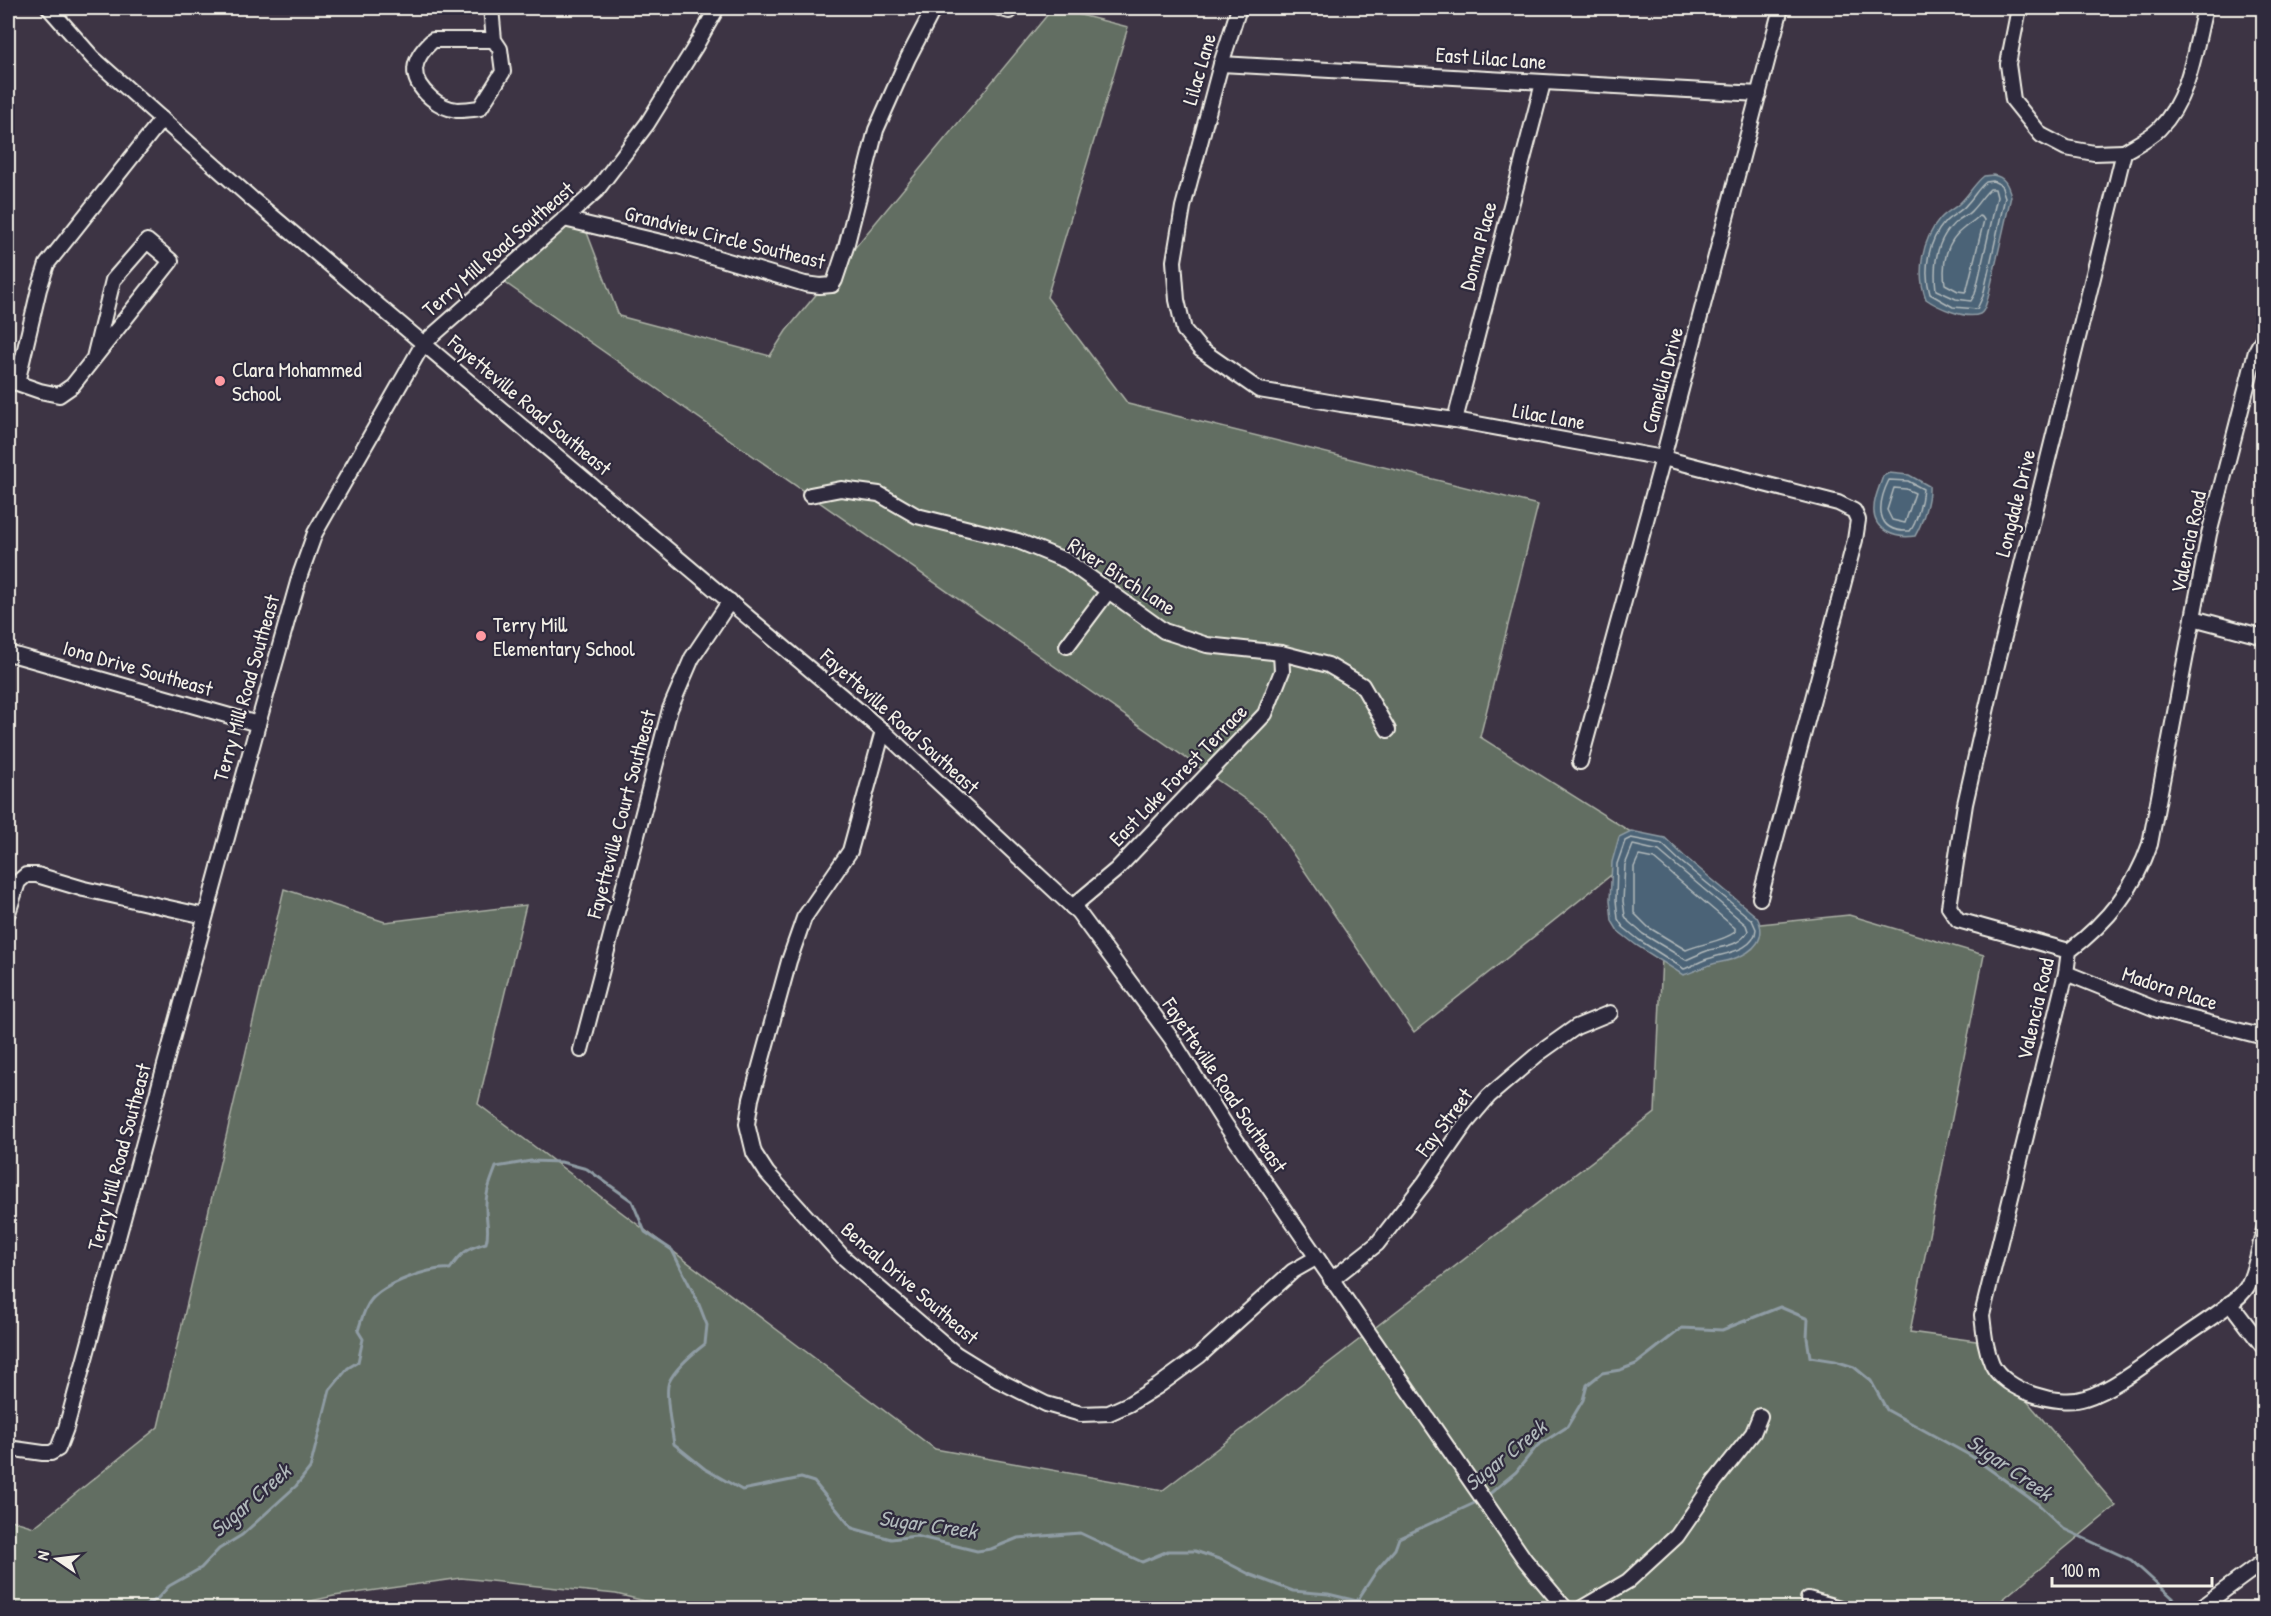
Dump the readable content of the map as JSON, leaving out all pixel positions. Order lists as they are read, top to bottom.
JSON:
{
  "streets": {
    "street": [
      "East Lilac Lane",
      "Lilac Lane",
      "Grandview Circle Southeast",
      "Donna Place",
      "Terry Mill Road Southeast",
      "Camellia Drive",
      "Fayetteville Road Southeast",
      "Longdale Drive",
      "Valencia Road",
      "River Birch Lane",
      "Iona Drive Southeast",
      "East Lake Forest Terrace",
      "Fayetteville Court Southeast",
      "Madora Place",
      "Fay Street",
      "Bencal Drive Southeast"
    ]
  },
  "crossings": [
    ["East Lilac Lane", "Lilac Lane"],
    ["East Lilac Lane", "Donna Place"],
    ["East Lilac Lane", "Camellia Drive"],
    ["Lilac Lane", "Donna Place"],
    ["Lilac Lane", "Camellia Drive"],
    ["Grandview Circle Southeast", "Terry Mill Road Southeast"],
    ["Terry Mill Road Southeast", "Fayetteville Road Southeast"],
    ["Terry Mill Road Southeast", "Iona Drive Southeast"],
    ["Fayetteville Road Southeast", "East Lake Forest Terrace"],
    ["Fayetteville Road Southeast", "Fayetteville Court Southeast"],
    ["Fayetteville Road Southeast", "Fay Street"],
    ["Fayetteville Road Southeast", "Bencal Drive Southeast"],
    ["Longdale Drive", "Valencia Road"],
    ["Valencia Road", "Madora Place"],
    ["River Birch Lane", "East Lake Forest Terrace"]
  ],
  "water": ["Sugar Creek"],
  "places": ["Clara Mohammed School", "Terry Mill Elementary School"],
  "scale_bar": "100 m",
  "north": "left"
}
